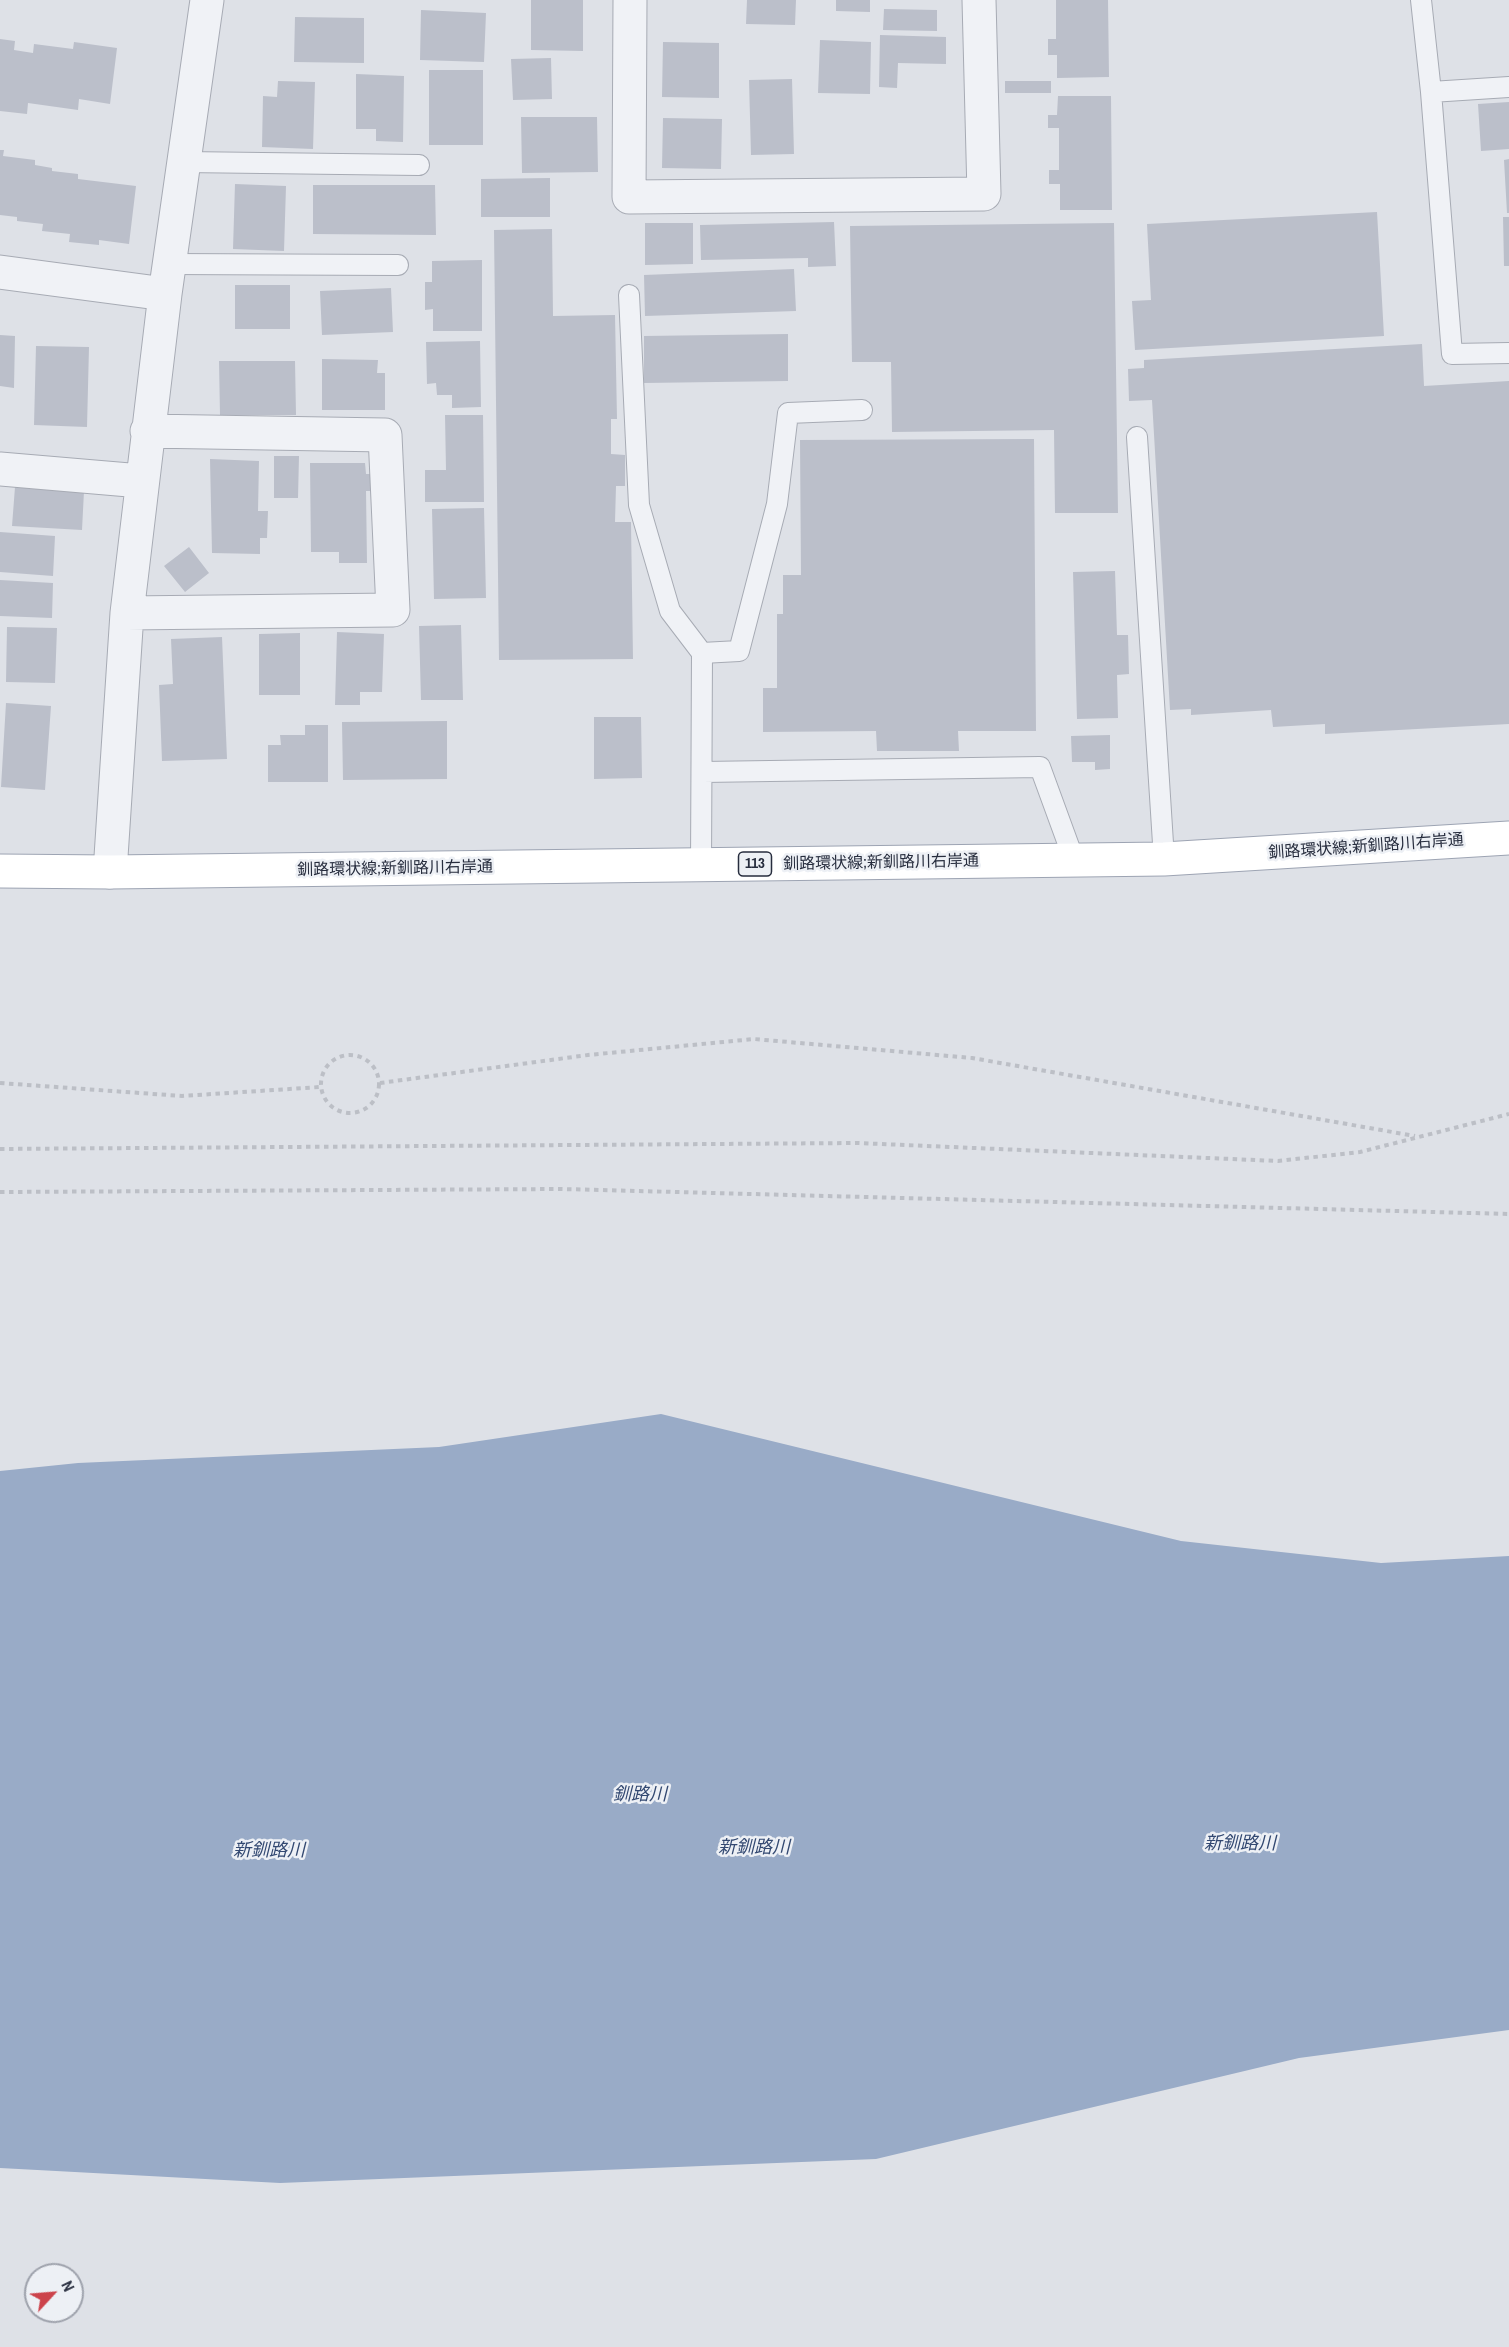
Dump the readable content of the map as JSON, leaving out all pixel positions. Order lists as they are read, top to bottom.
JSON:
{
  "streets": {
    "main road": ["釧路環状線;新釧路川右岸通", "113"]
  },
  "water": ["釧路川", "新釧路川"],
  "north": "top right"
}
